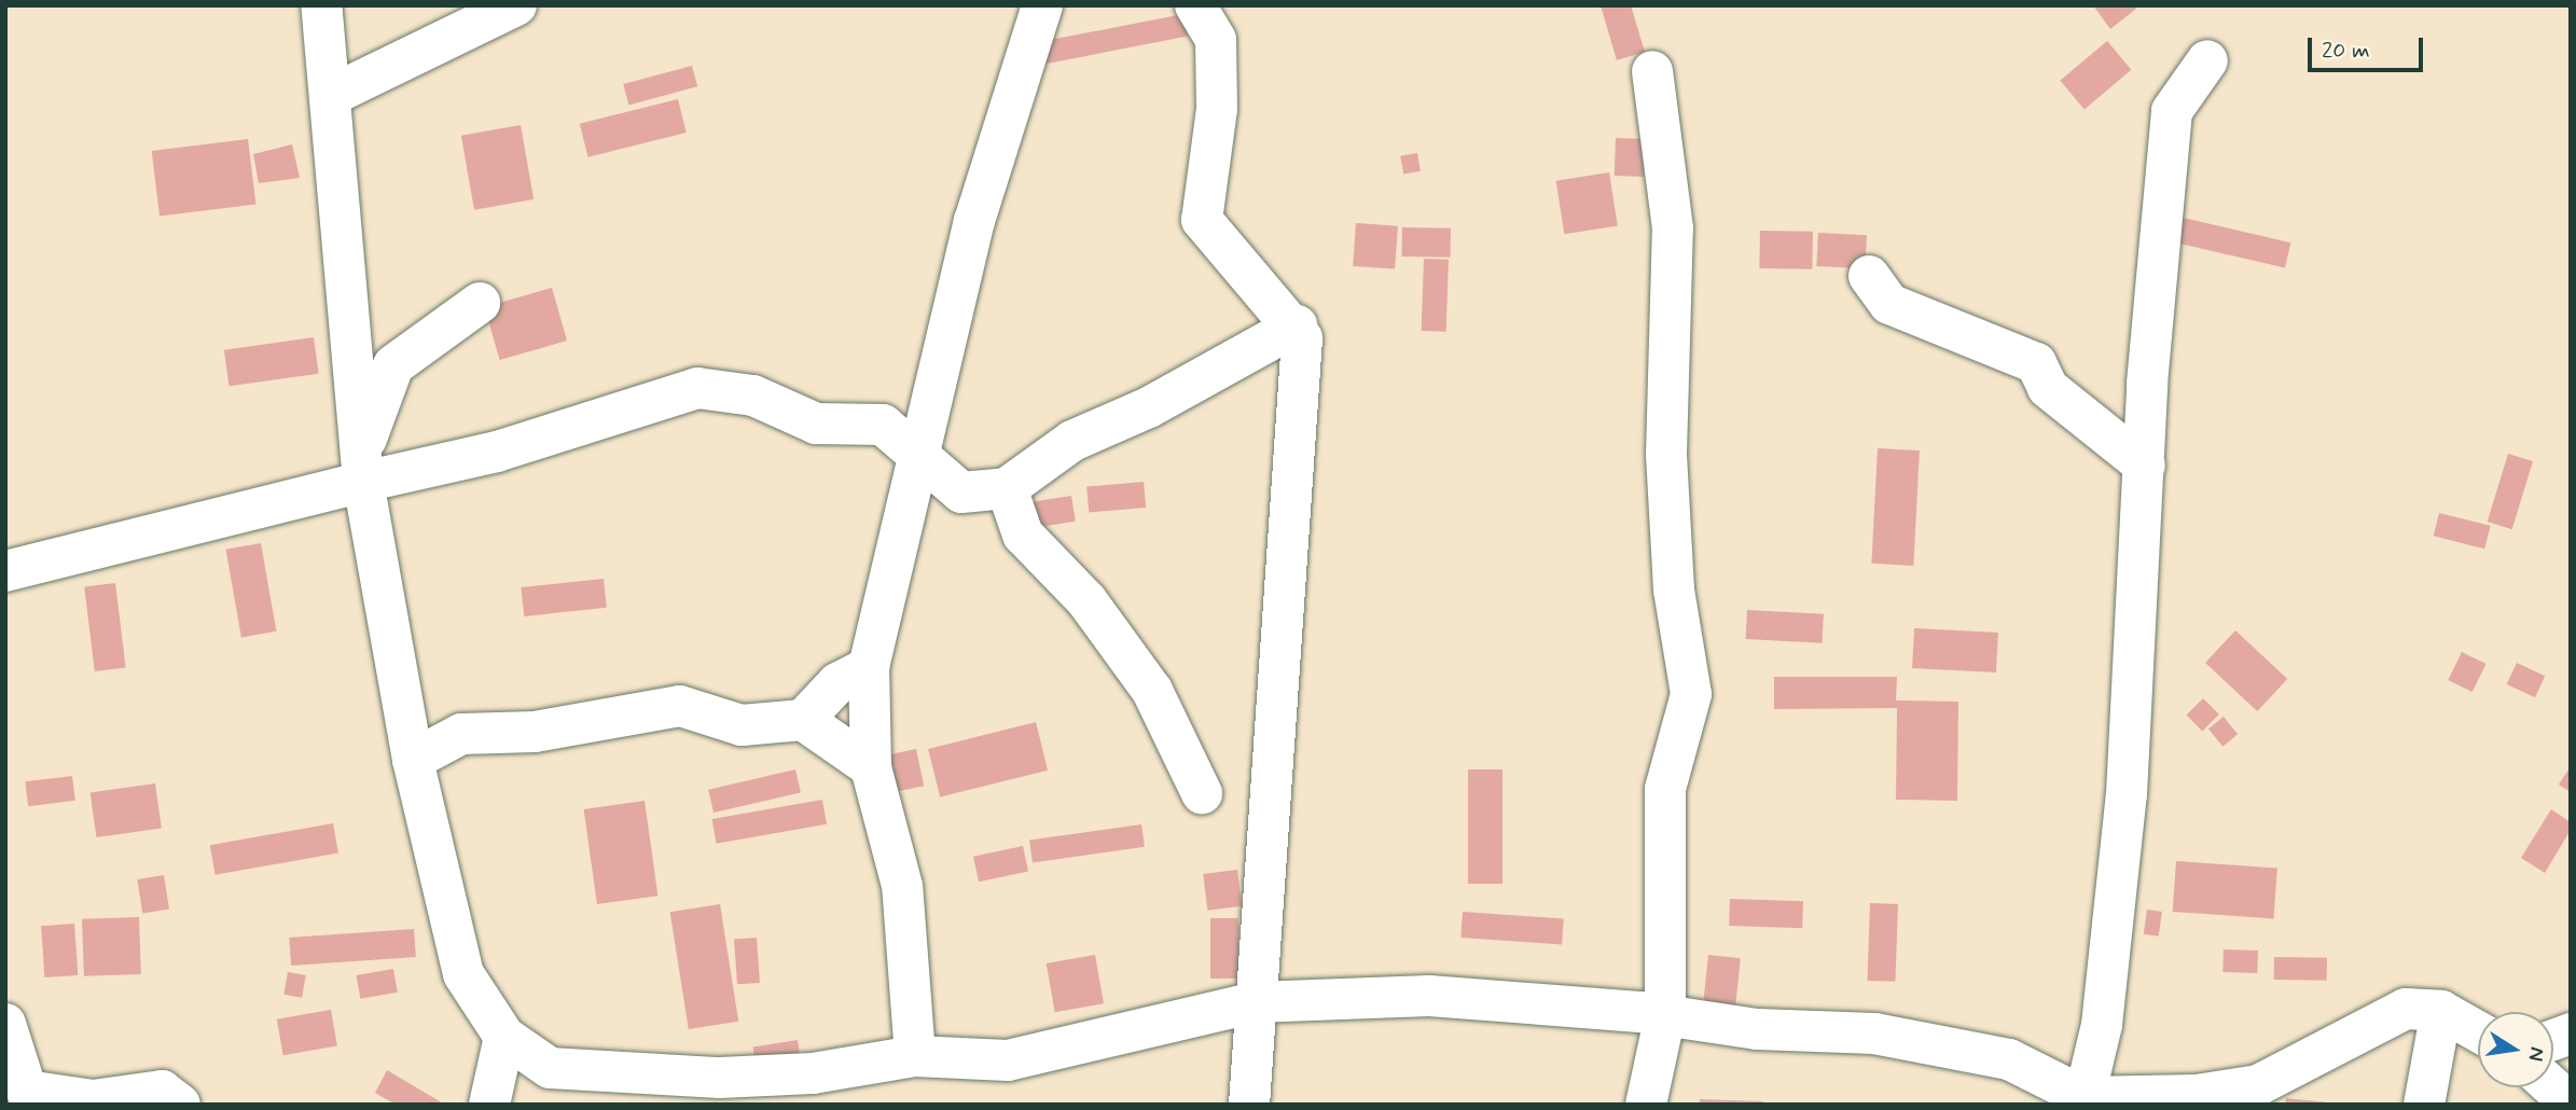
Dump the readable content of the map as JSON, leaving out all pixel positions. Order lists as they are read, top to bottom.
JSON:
{
  "scale_bar": "20 m",
  "north": "right"
}
